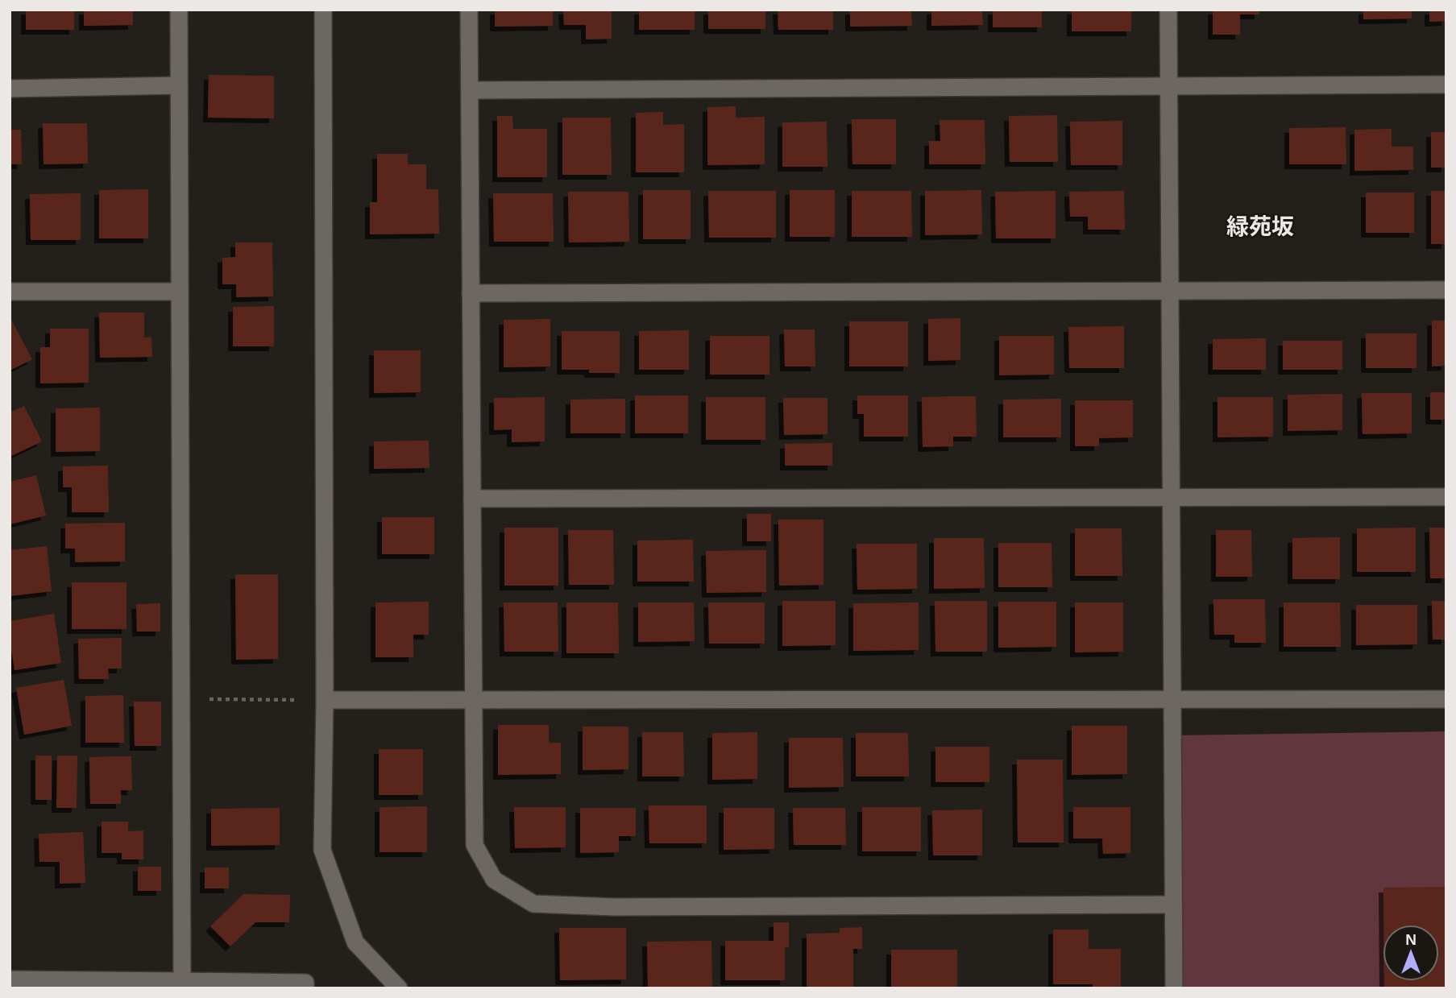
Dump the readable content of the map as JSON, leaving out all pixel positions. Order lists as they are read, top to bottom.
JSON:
{
  "districts": ["緑苑坂"],
  "north": "top"
}
